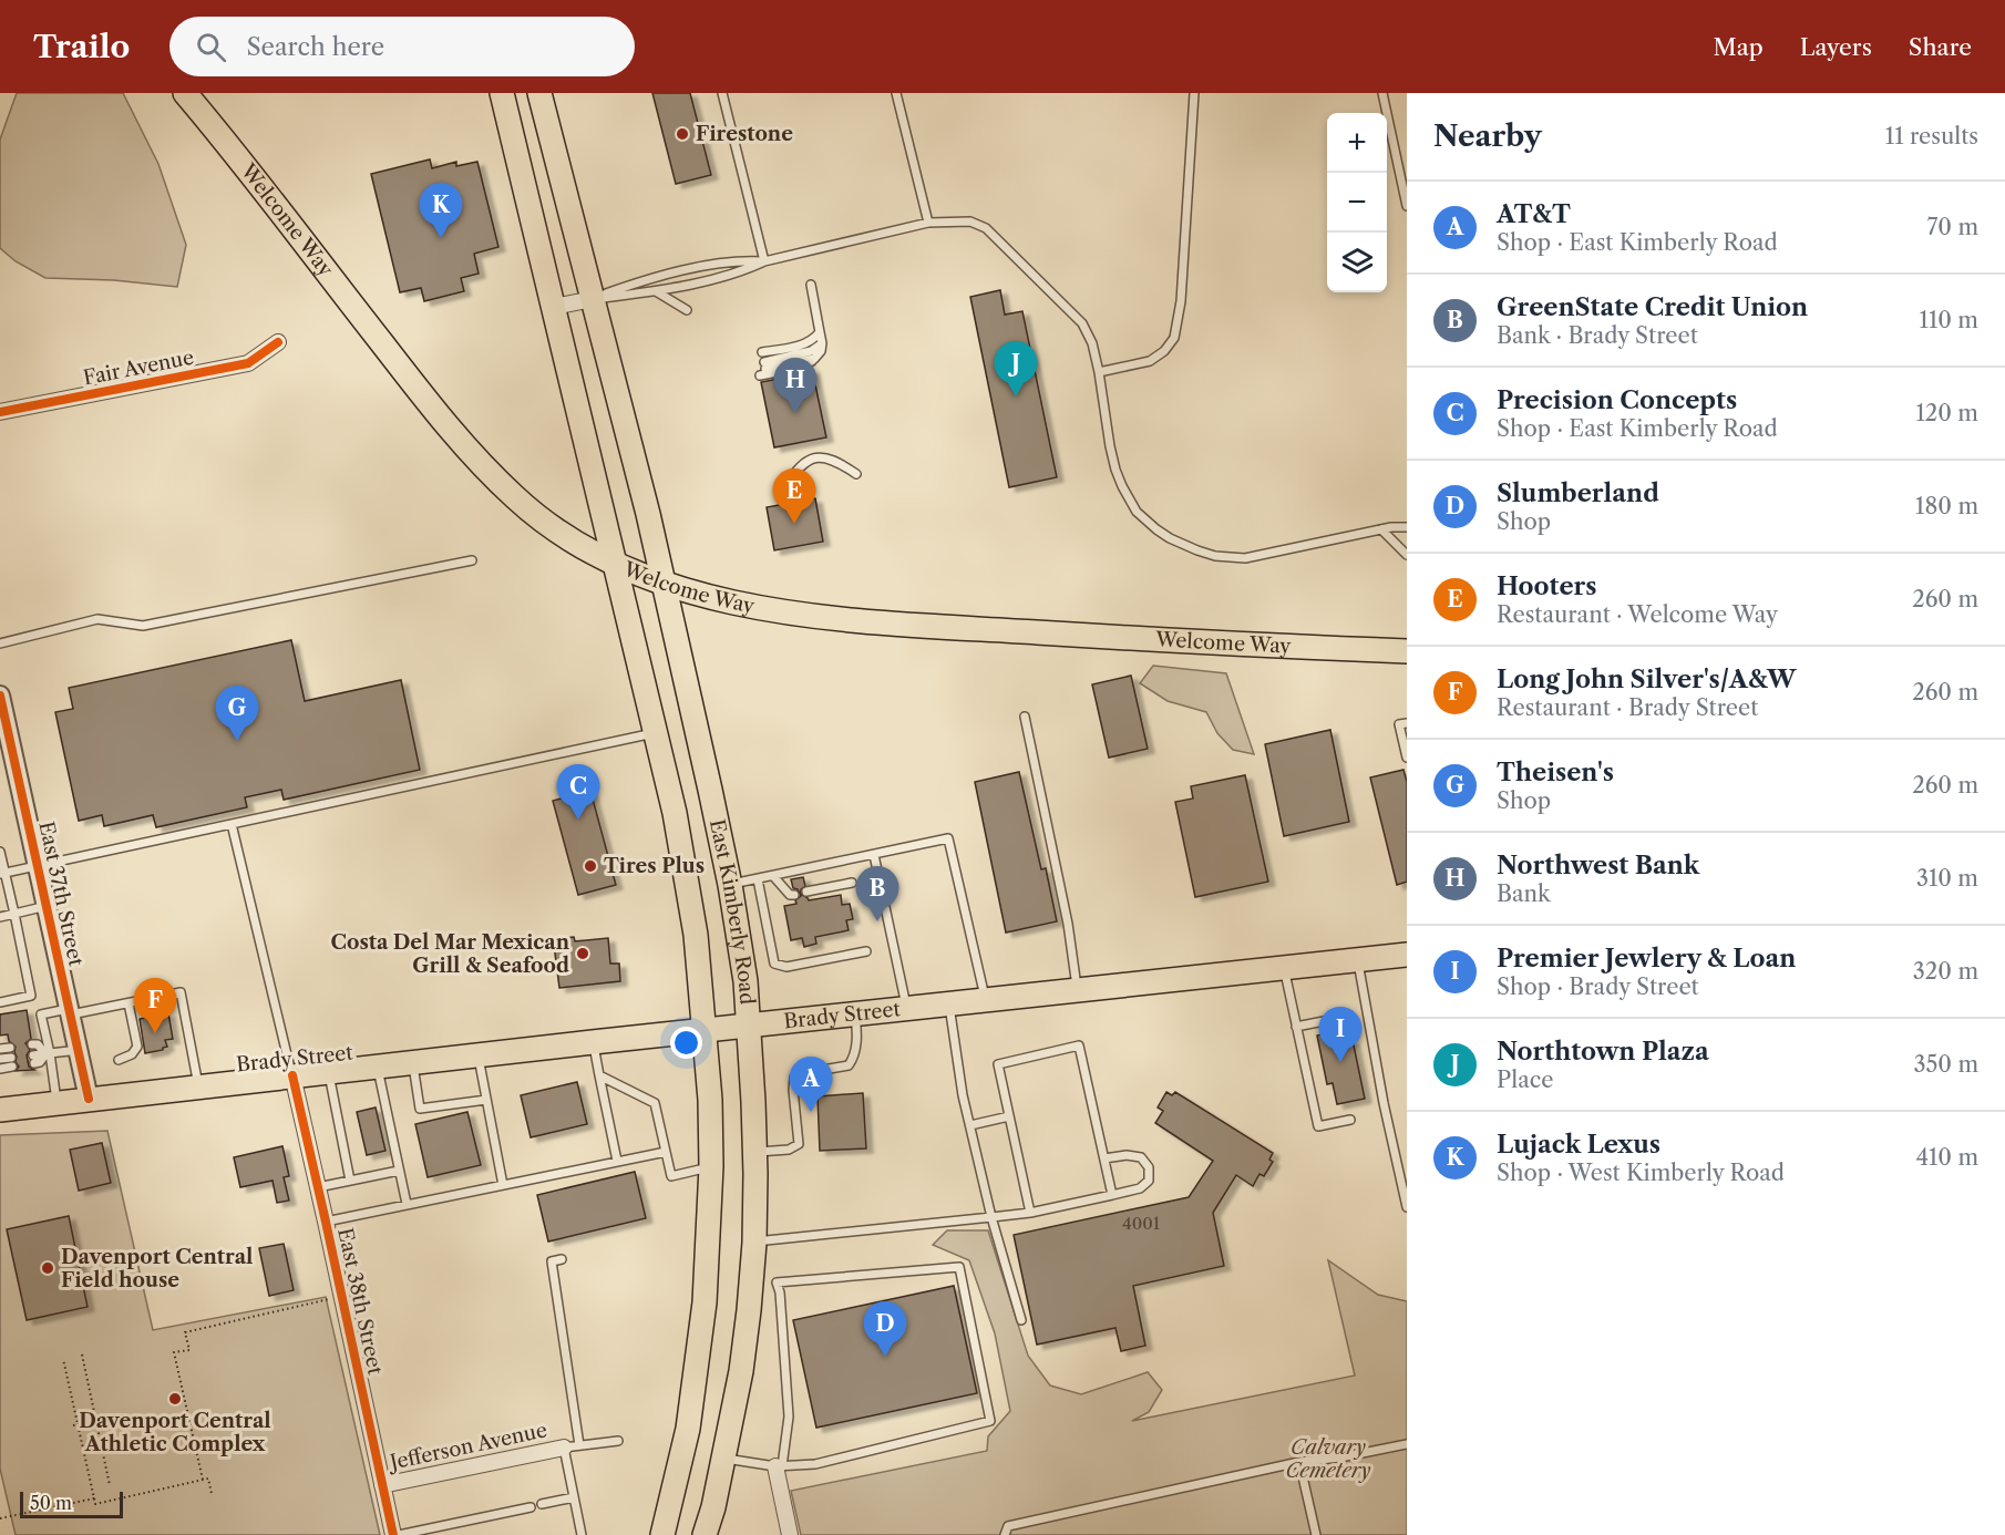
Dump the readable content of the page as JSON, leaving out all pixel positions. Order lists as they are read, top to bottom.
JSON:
{
  "streets": {
    "main road": ["Welcome Way", "East Kimberly Road", "Brady Street"],
    "street": [
      "Fair Avenue",
      "East 37th Street",
      "East 38th Street",
      "Jefferson Avenue"
    ]
  },
  "crossings": [
    ["Welcome Way", "East Kimberly Road"],
    ["East 37th Street", "Brady Street"],
    ["East Kimberly Road", "Brady Street"],
    ["Brady Street", "East 38th Street"],
    ["East 38th Street", "Jefferson Avenue"]
  ],
  "parks": ["Calvary Cemetery"],
  "places": [
    "Firestone",
    "Tires Plus",
    "Costa Del Mar Mexican Grill & Seafood",
    "Davenport Central Field house",
    "Davenport Central Athletic Complex"
  ],
  "house_numbers": ["4001"],
  "scale_bar": "50 m",
  "page": {
    "header": "Trailo",
    "search": "Search here",
    "nav": ["Map", "Layers", "Share"],
    "heading": ["Nearby", "11 results"],
    "map_buttons": ["+", "−"],
    "list": [
      {
        "mark": "A",
        "name": "AT&T",
        "note": "Shop · East Kimberly Road",
        "value": "70 m"
      },
      {
        "mark": "B",
        "name": "GreenState Credit Union",
        "note": "Bank · Brady Street",
        "value": "110 m"
      },
      {
        "mark": "C",
        "name": "Precision Concepts",
        "note": "Shop · East Kimberly Road",
        "value": "120 m"
      },
      {
        "mark": "D",
        "name": "Slumberland",
        "note": "Shop",
        "value": "180 m"
      },
      {
        "mark": "E",
        "name": "Hooters",
        "note": "Restaurant · Welcome Way",
        "value": "260 m"
      },
      {
        "mark": "F",
        "name": "Long John Silver's/A&W",
        "note": "Restaurant · Brady Street",
        "value": "260 m"
      },
      {
        "mark": "G",
        "name": "Theisen's",
        "note": "Shop",
        "value": "260 m"
      },
      {
        "mark": "H",
        "name": "Northwest Bank",
        "note": "Bank",
        "value": "310 m"
      },
      {
        "mark": "I",
        "name": "Premier Jewlery & Loan",
        "note": "Shop · Brady Street",
        "value": "320 m"
      },
      {
        "mark": "J",
        "name": "Northtown Plaza",
        "note": "Place",
        "value": "350 m"
      },
      {
        "mark": "K",
        "name": "Lujack Lexus",
        "note": "Shop · West Kimberly Road",
        "value": "410 m"
      }
    ],
    "pins": [
      "K",
      "J",
      "H",
      "E",
      "G",
      "C",
      "B",
      "F",
      "I",
      "A",
      "D"
    ],
    "scale": "50 m"
  }
}
